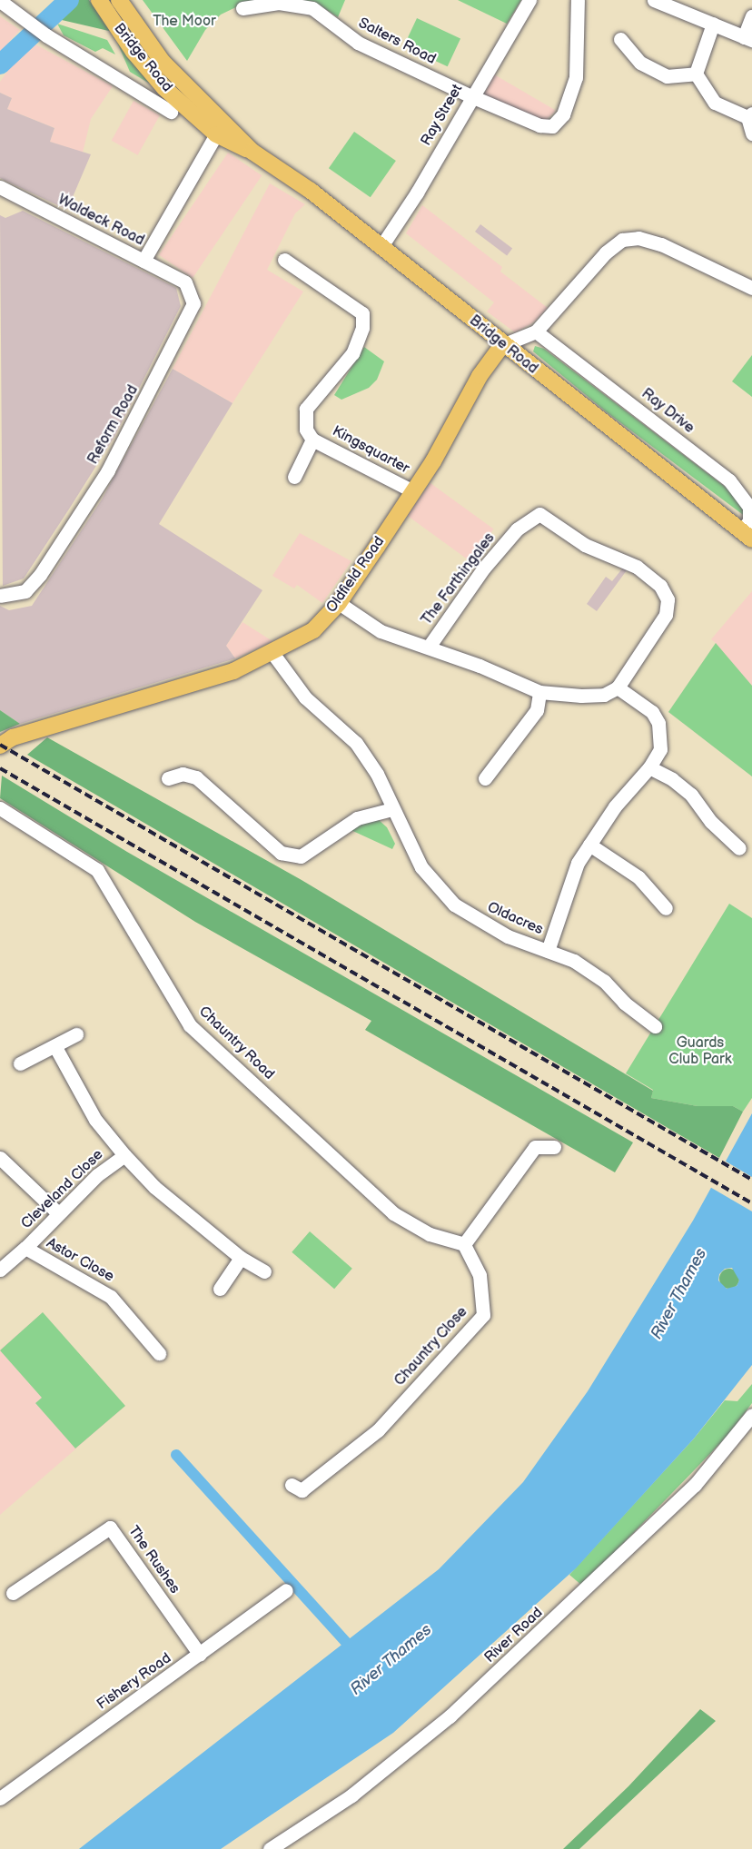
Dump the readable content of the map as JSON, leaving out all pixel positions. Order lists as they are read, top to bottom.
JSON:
{
  "streets": {
    "main road": ["Bridge Road", "Oldfield Road"],
    "street": [
      "Salters Road",
      "Ray Street",
      "Waldeck Road",
      "Ray Drive",
      "Reform Road",
      "Kingsquarter",
      "The Farthingales",
      "Oldacres",
      "Chauntry Road",
      "Cleveland Close",
      "Astor Close",
      "Chauntry Close",
      "The Rushes",
      "River Road",
      "Fishery Road"
    ]
  },
  "crossings": [
    ["Salters Road", "Ray Street"],
    ["Bridge Road", "Ray Street"],
    ["Bridge Road", "Waldeck Road"],
    ["Bridge Road", "Ray Drive"],
    ["Bridge Road", "Oldfield Road"],
    ["Waldeck Road", "Reform Road"],
    ["Kingsquarter", "Oldfield Road"],
    ["Oldfield Road", "The Farthingales"],
    ["Oldfield Road", "Oldacres"],
    ["Chauntry Road", "Chauntry Close"],
    ["Cleveland Close", "Astor Close"],
    ["The Rushes", "Fishery Road"]
  ],
  "water": ["River Thames"],
  "parks": ["The Moor", "Guards Club Park"]
}
